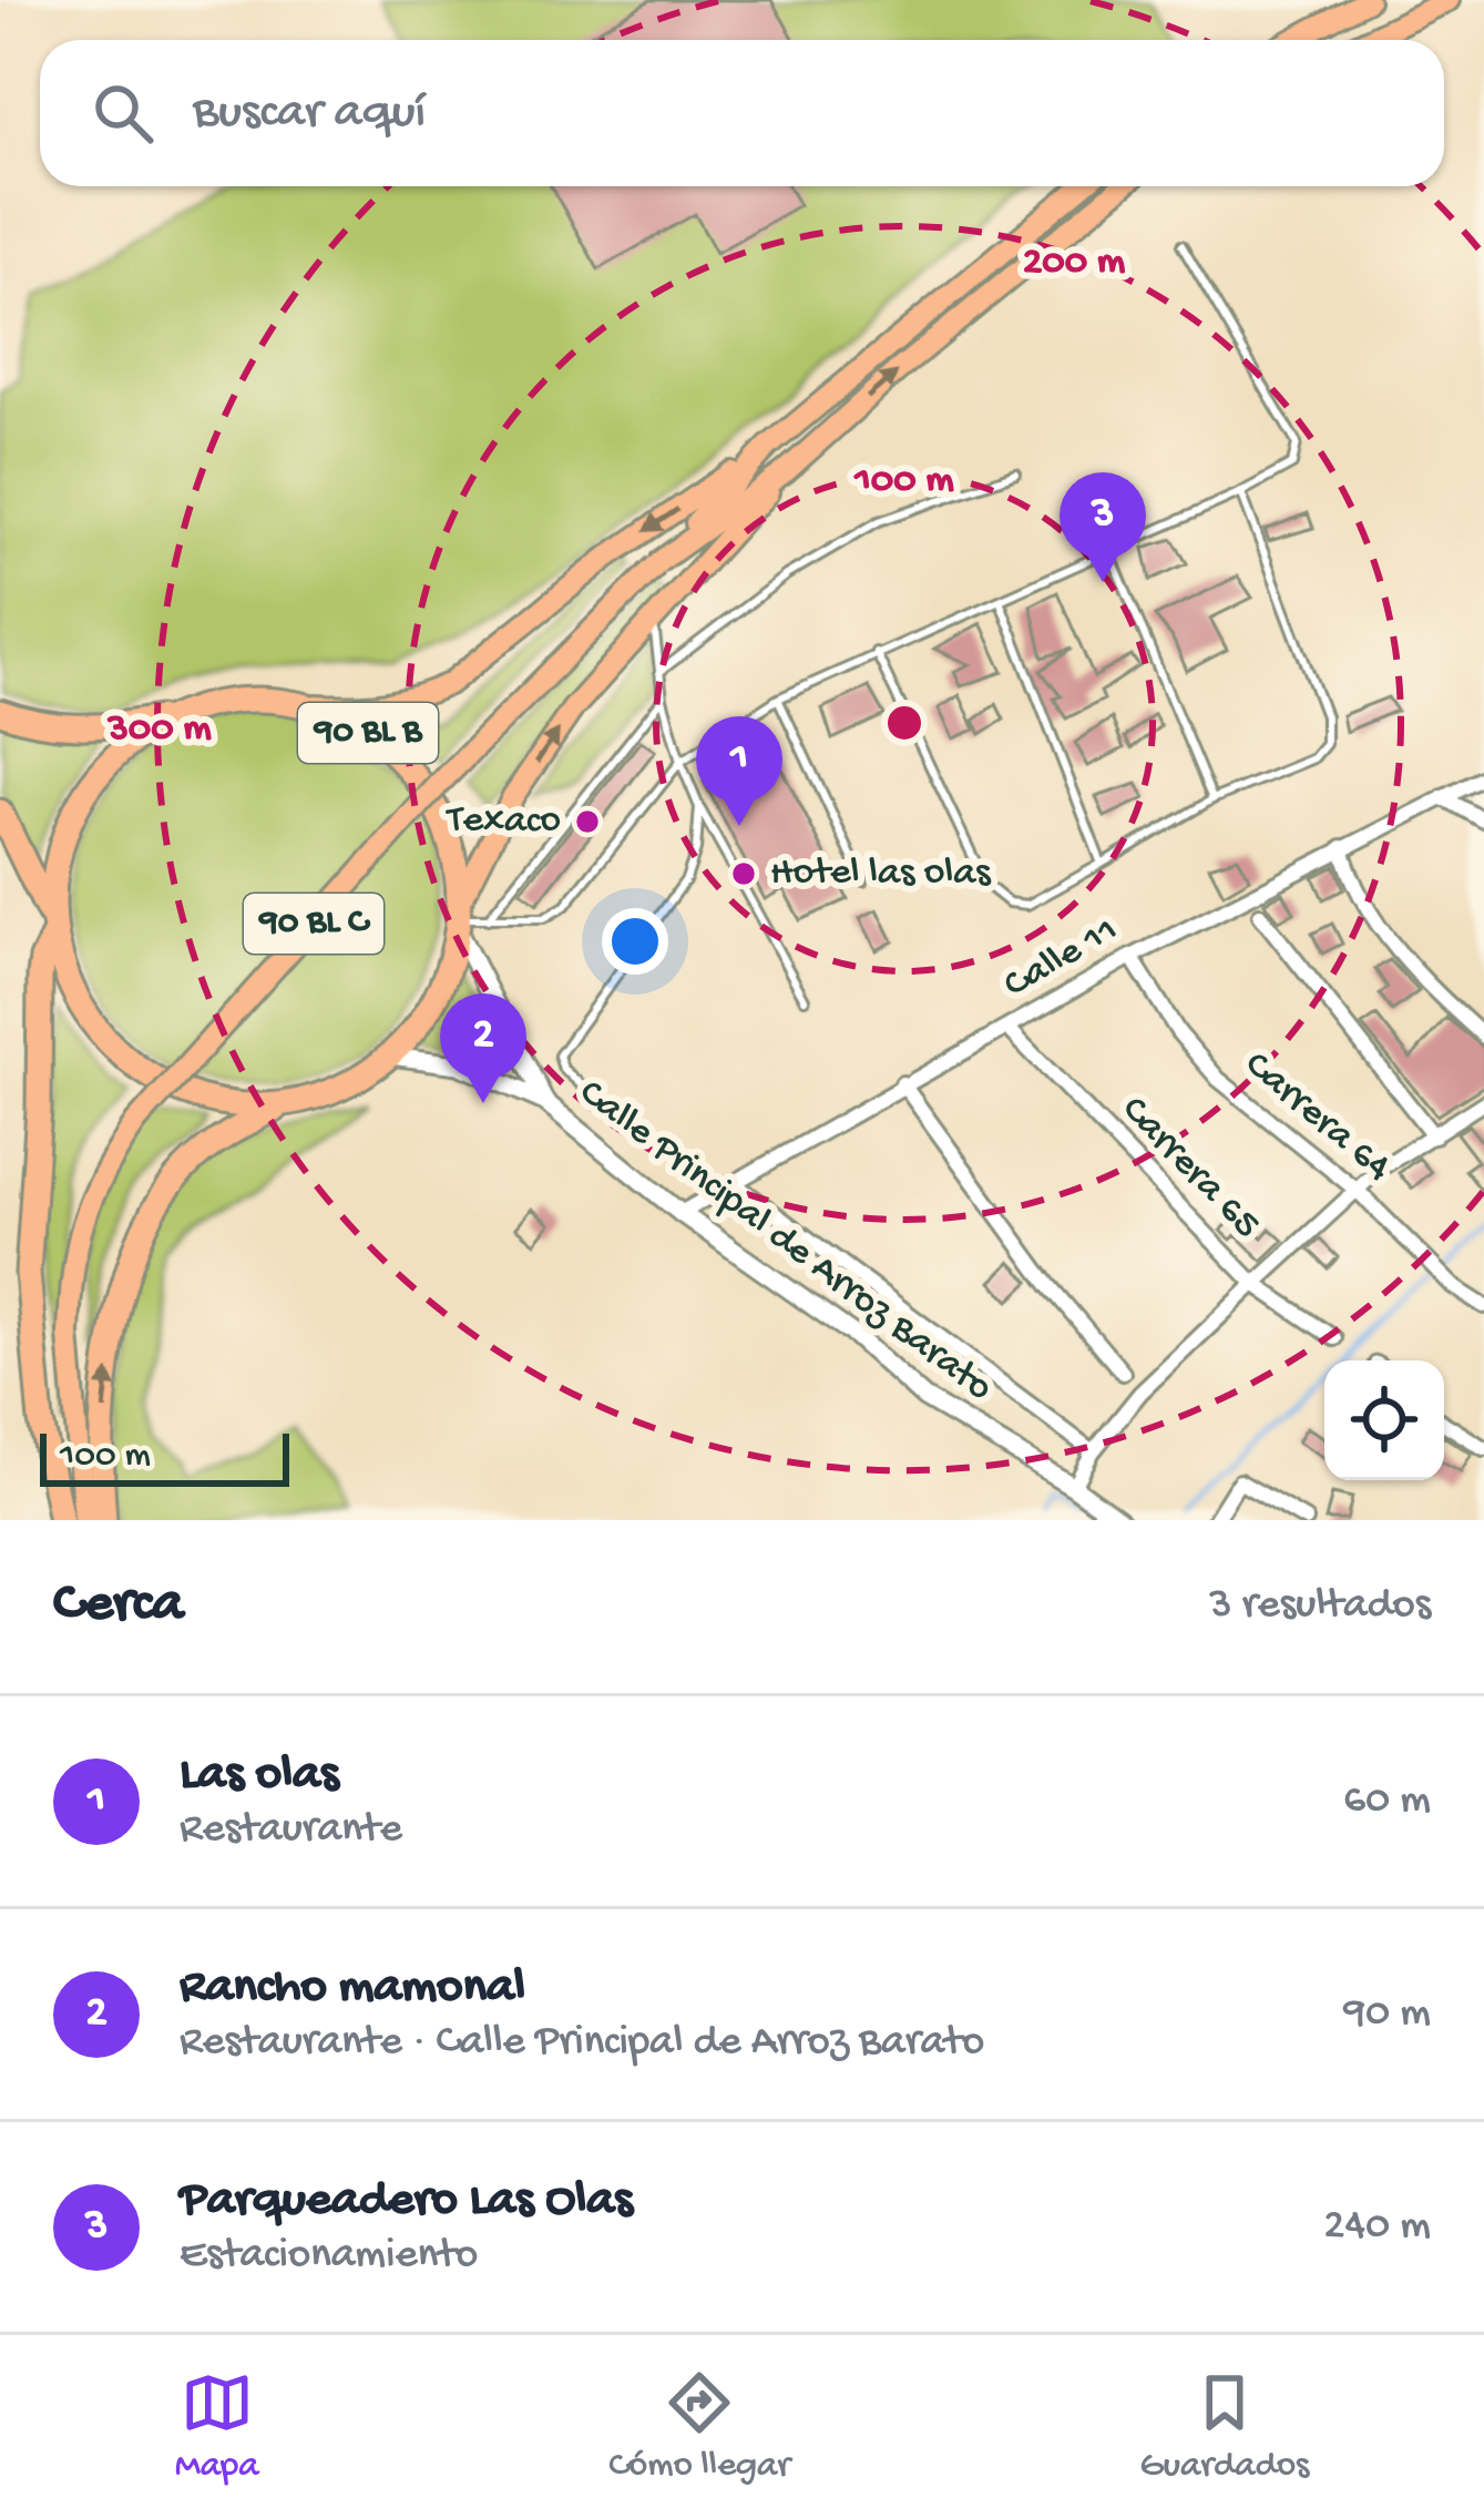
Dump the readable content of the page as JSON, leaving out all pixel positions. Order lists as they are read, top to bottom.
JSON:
{
  "streets": {
    "highway": ["90 BL B"],
    "main road": ["90 BL C"],
    "street": [
      "Calle 11",
      "Carrera 64",
      "Carrera 65",
      "Calle Principal de Arroz Barato"
    ]
  },
  "crossings": [
    ["90 BL B", "Calle Principal de Arroz Barato"],
    ["Calle 11", "Carrera 64"],
    ["Calle 11", "Carrera 65"],
    ["Calle 11", "Calle Principal de Arroz Barato"]
  ],
  "places": ["Texaco", "Hotel las olas"],
  "scale_bar": "100 m",
  "page": {
    "search": "Buscar aquí",
    "pins": ["3", "1", "2"],
    "scale": "100 m",
    "heading": ["Cerca", "3 resultados"],
    "list": [
      {
        "mark": "1",
        "name": "Las olas",
        "note": "Restaurante",
        "value": "60 m"
      },
      {
        "mark": "2",
        "name": "Rancho mamonal",
        "note": "Restaurante · Calle Principal de Arroz Barato",
        "value": "90 m"
      },
      {
        "mark": "3",
        "name": "Parqueadero Las Olas",
        "note": "Estacionamiento",
        "value": "240 m"
      }
    ],
    "nav": ["Mapa", "Cómo llegar", "Guardados"]
  },
  "rings": ["200 m", "100 m", "300 m"]
}
